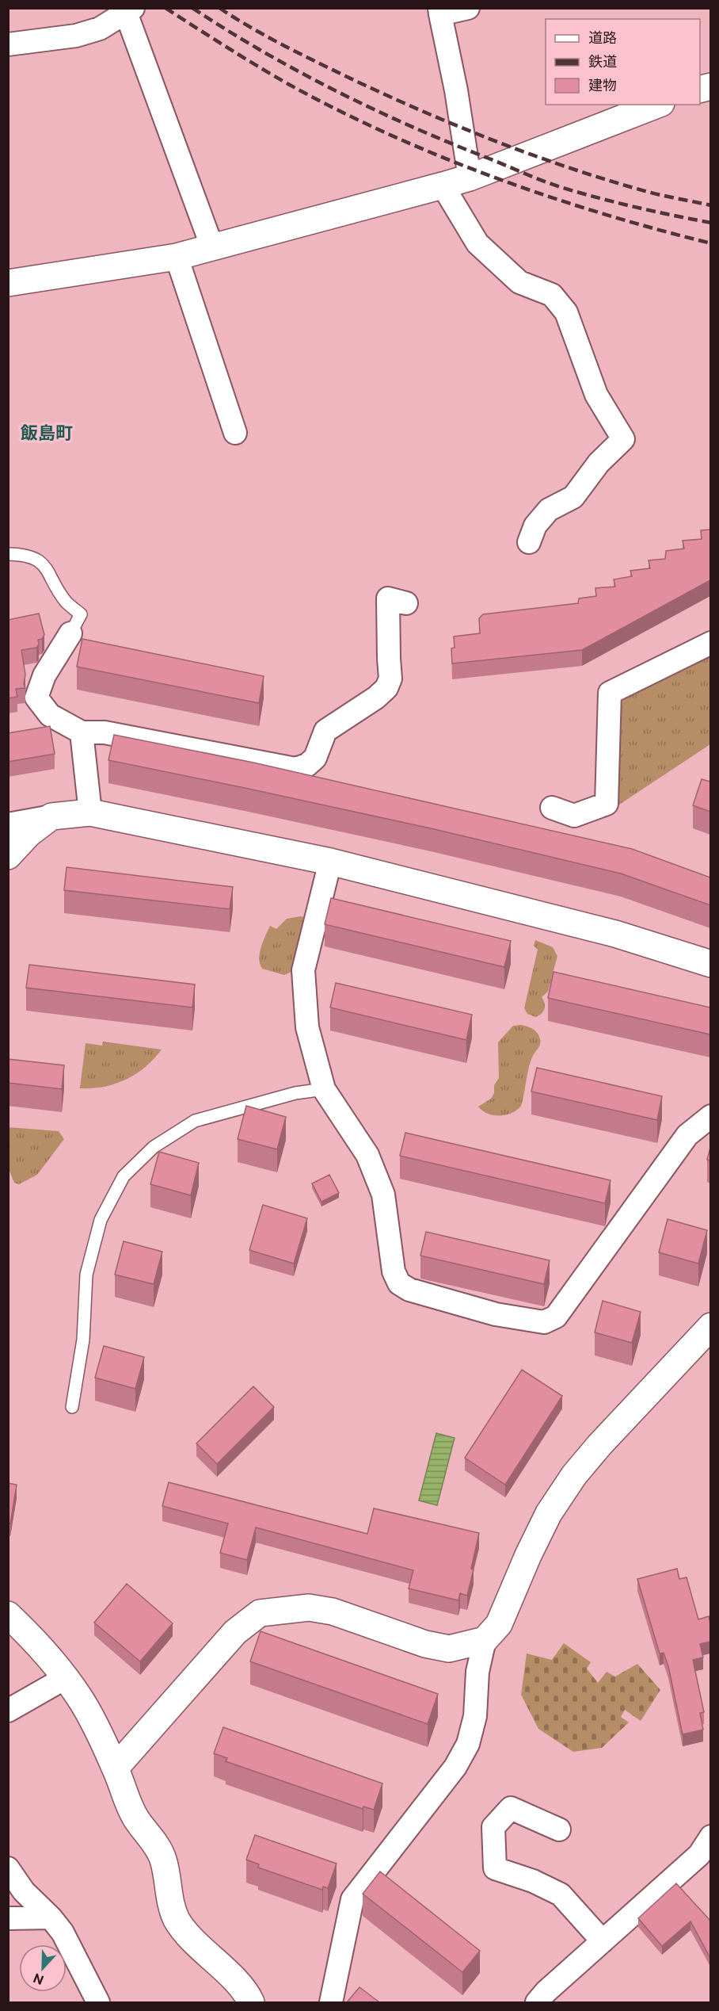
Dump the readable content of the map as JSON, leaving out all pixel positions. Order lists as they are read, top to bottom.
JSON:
{
  "districts": ["飯島町"],
  "legend": ["道路", "鉄道", "建物"],
  "north": "bottom"
}
